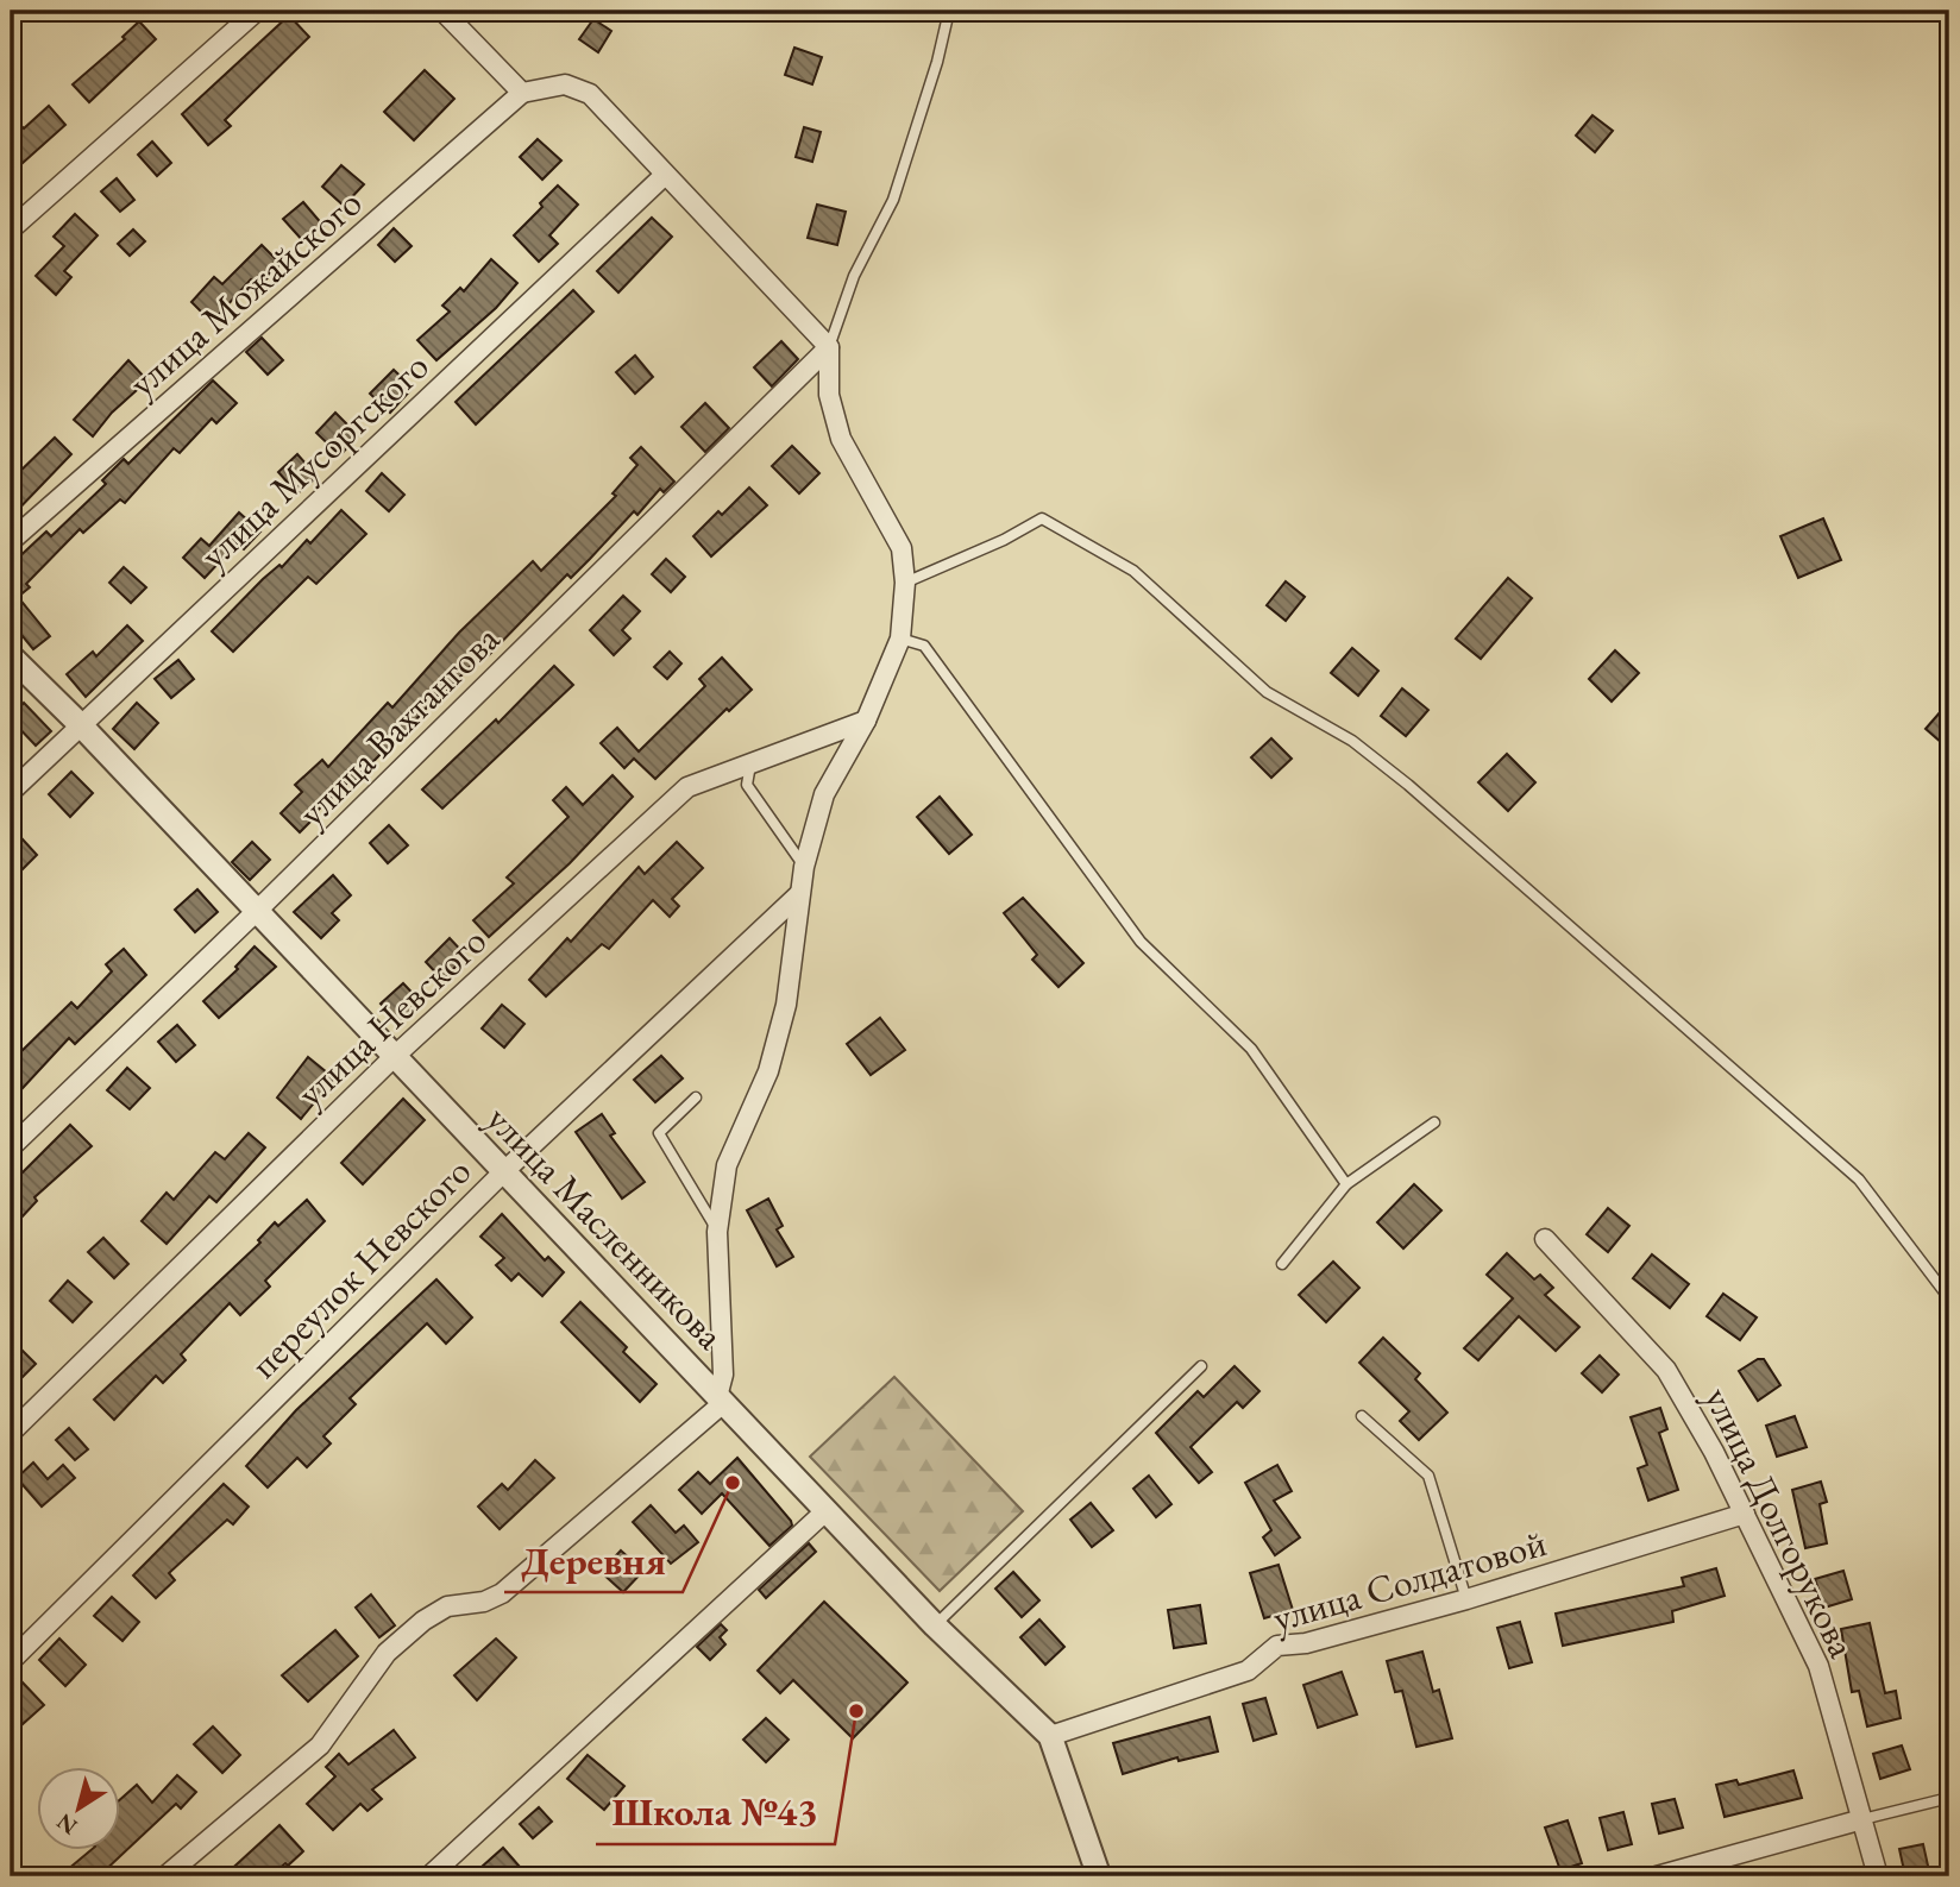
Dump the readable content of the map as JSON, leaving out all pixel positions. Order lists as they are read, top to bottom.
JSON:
{
  "streets": {
    "street": [
      "улица Можайского",
      "улица Мусоргского",
      "улица Вахтангова",
      "улица Невского",
      "улица Масленникова",
      "переулок Невского",
      "улица Долгорукова",
      "улица Солдатовой"
    ]
  },
  "crossings": [
    ["улица Мусоргского", "улица Масленникова"],
    ["улица Вахтангова", "улица Масленникова"],
    ["улица Невского", "улица Масленникова"],
    ["улица Масленникова", "переулок Невского"],
    ["улица Масленникова", "улица Солдатовой"],
    ["улица Долгорукова", "улица Солдатовой"]
  ],
  "places": ["Деревня", "Школа №43"],
  "north": "bottom left"
}
